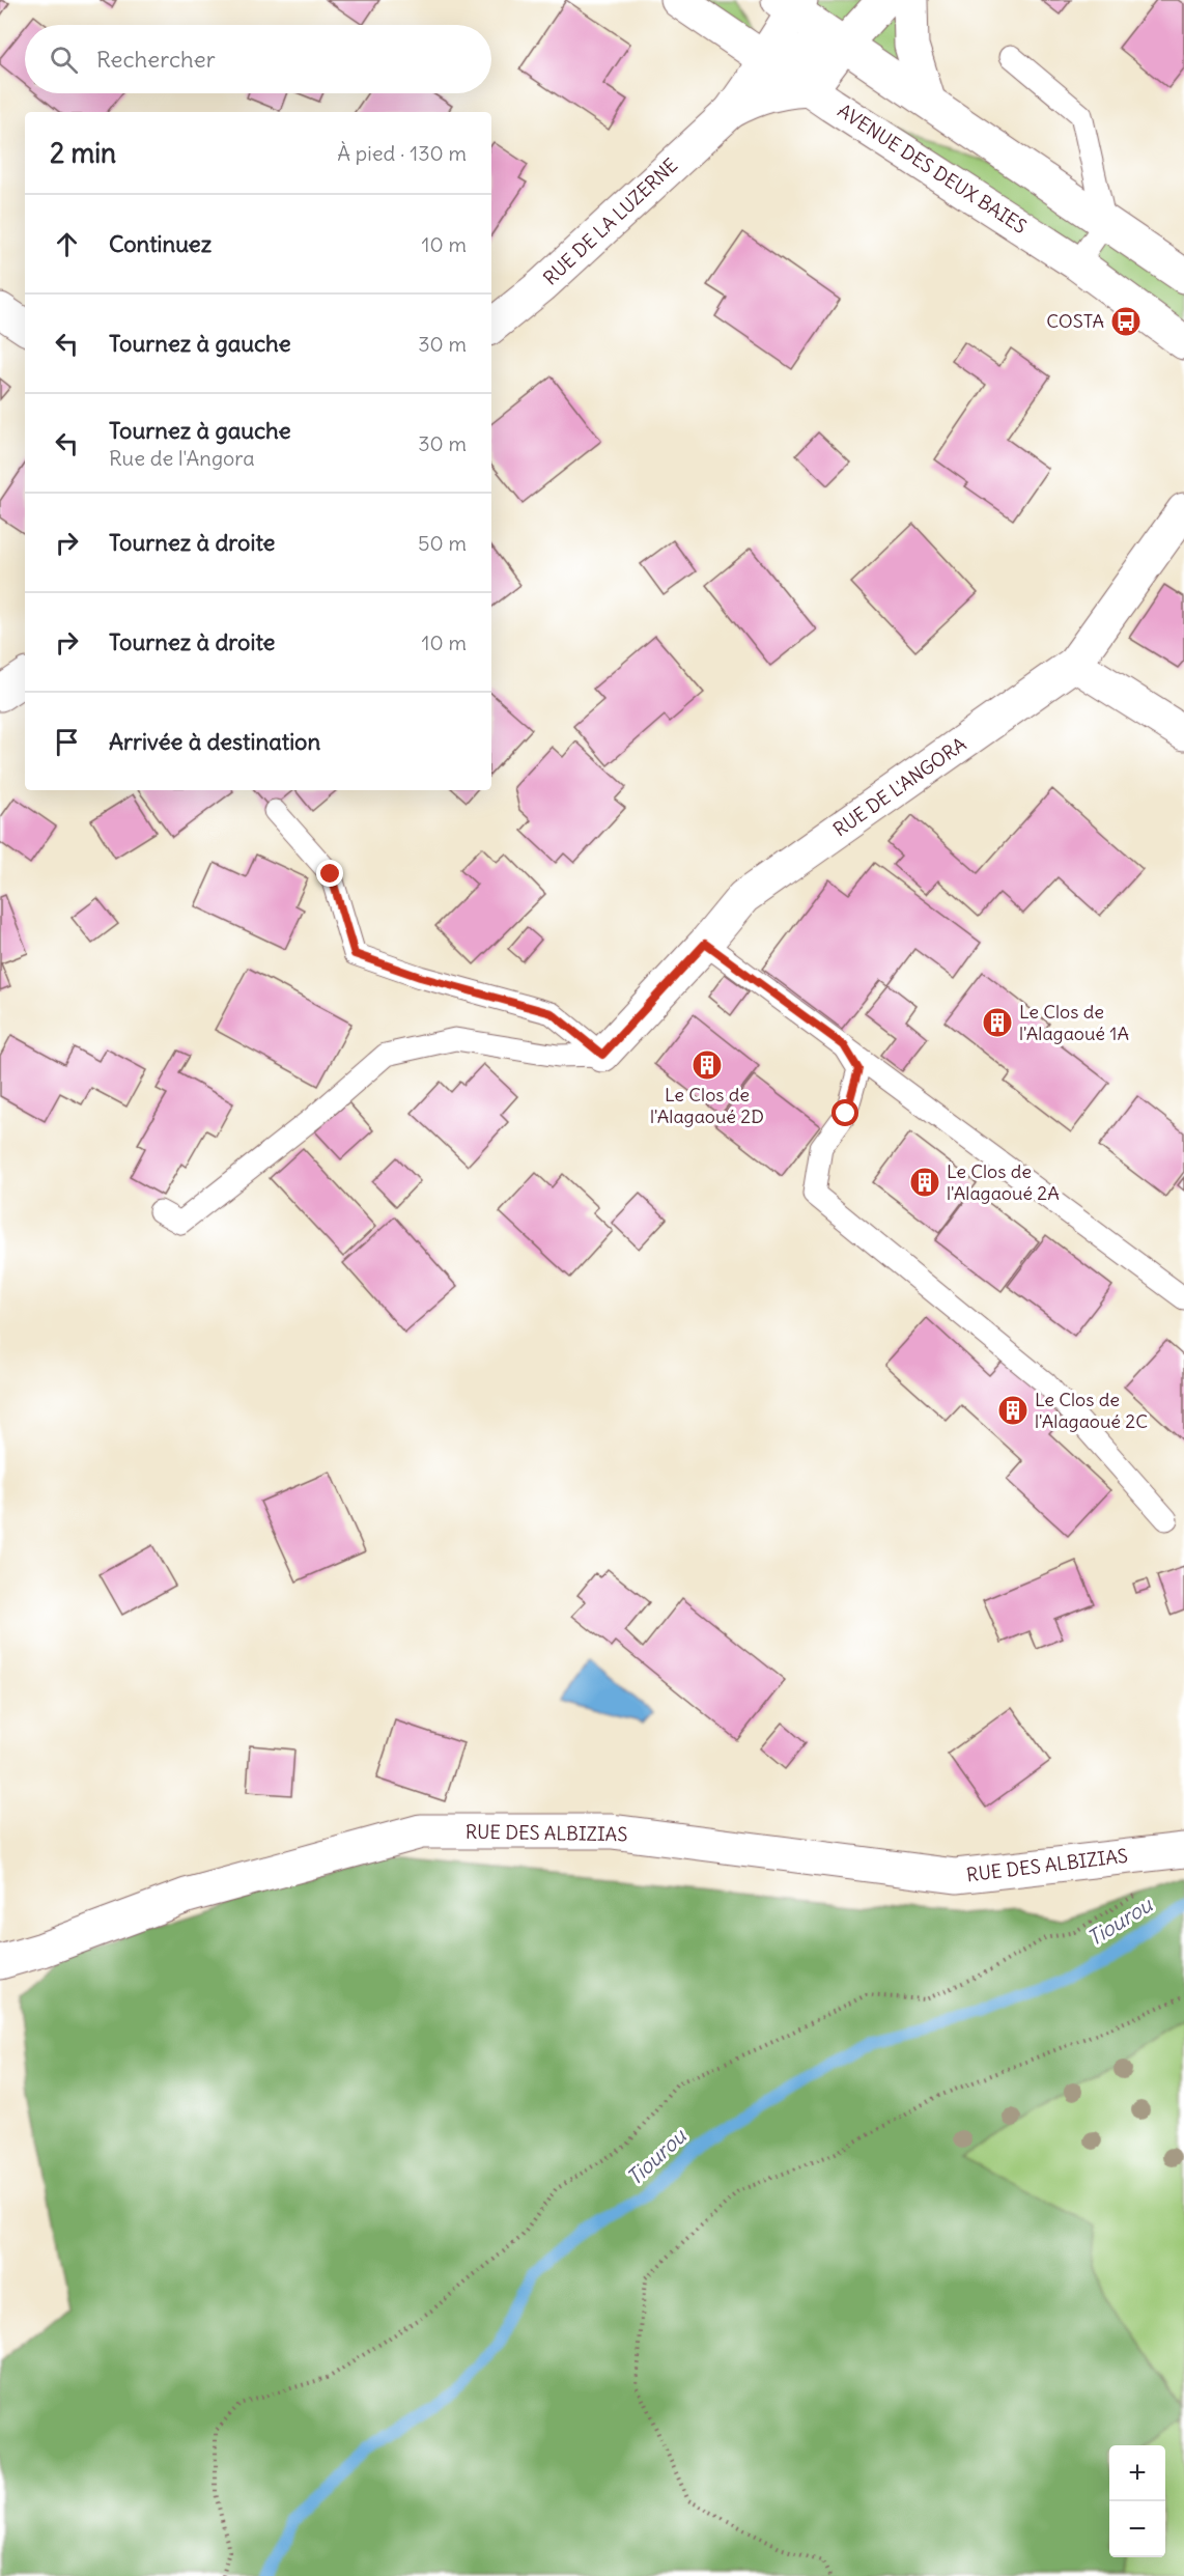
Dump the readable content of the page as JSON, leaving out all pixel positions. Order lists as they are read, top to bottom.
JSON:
{
  "streets": {
    "street": [
      "AVENUE DES DEUX BAIES",
      "RUE DE LA LUZERNE",
      "RUE DE L'ANGORA",
      "RUE DES ALBIZIAS"
    ]
  },
  "crossings": [
    ["AVENUE DES DEUX BAIES", "RUE DE LA LUZERNE"]
  ],
  "water": ["Tiourou"],
  "places": {
    "bus stop": ["COSTA"],
    "building": [
      "Le Clos de l'Alagaoué 1A",
      "Le Clos de l'Alagaoué 2D",
      "Le Clos de l'Alagaoué 2A",
      "Le Clos de l'Alagaoué 2C"
    ]
  },
  "page": {
    "search": "Rechercher",
    "heading": ["2 min", "À pied · 130 m"],
    "list": [
      ["Continuez", "10 m"],
      ["Tournez à gauche", "30 m"],
      ["Tournez à gauche", "Rue de l'Angora", "30 m"],
      ["Tournez à droite", "50 m"],
      ["Tournez à droite", "10 m"],
      "Arrivée à destination"
    ],
    "map_buttons": ["+", "−"]
  }
}
